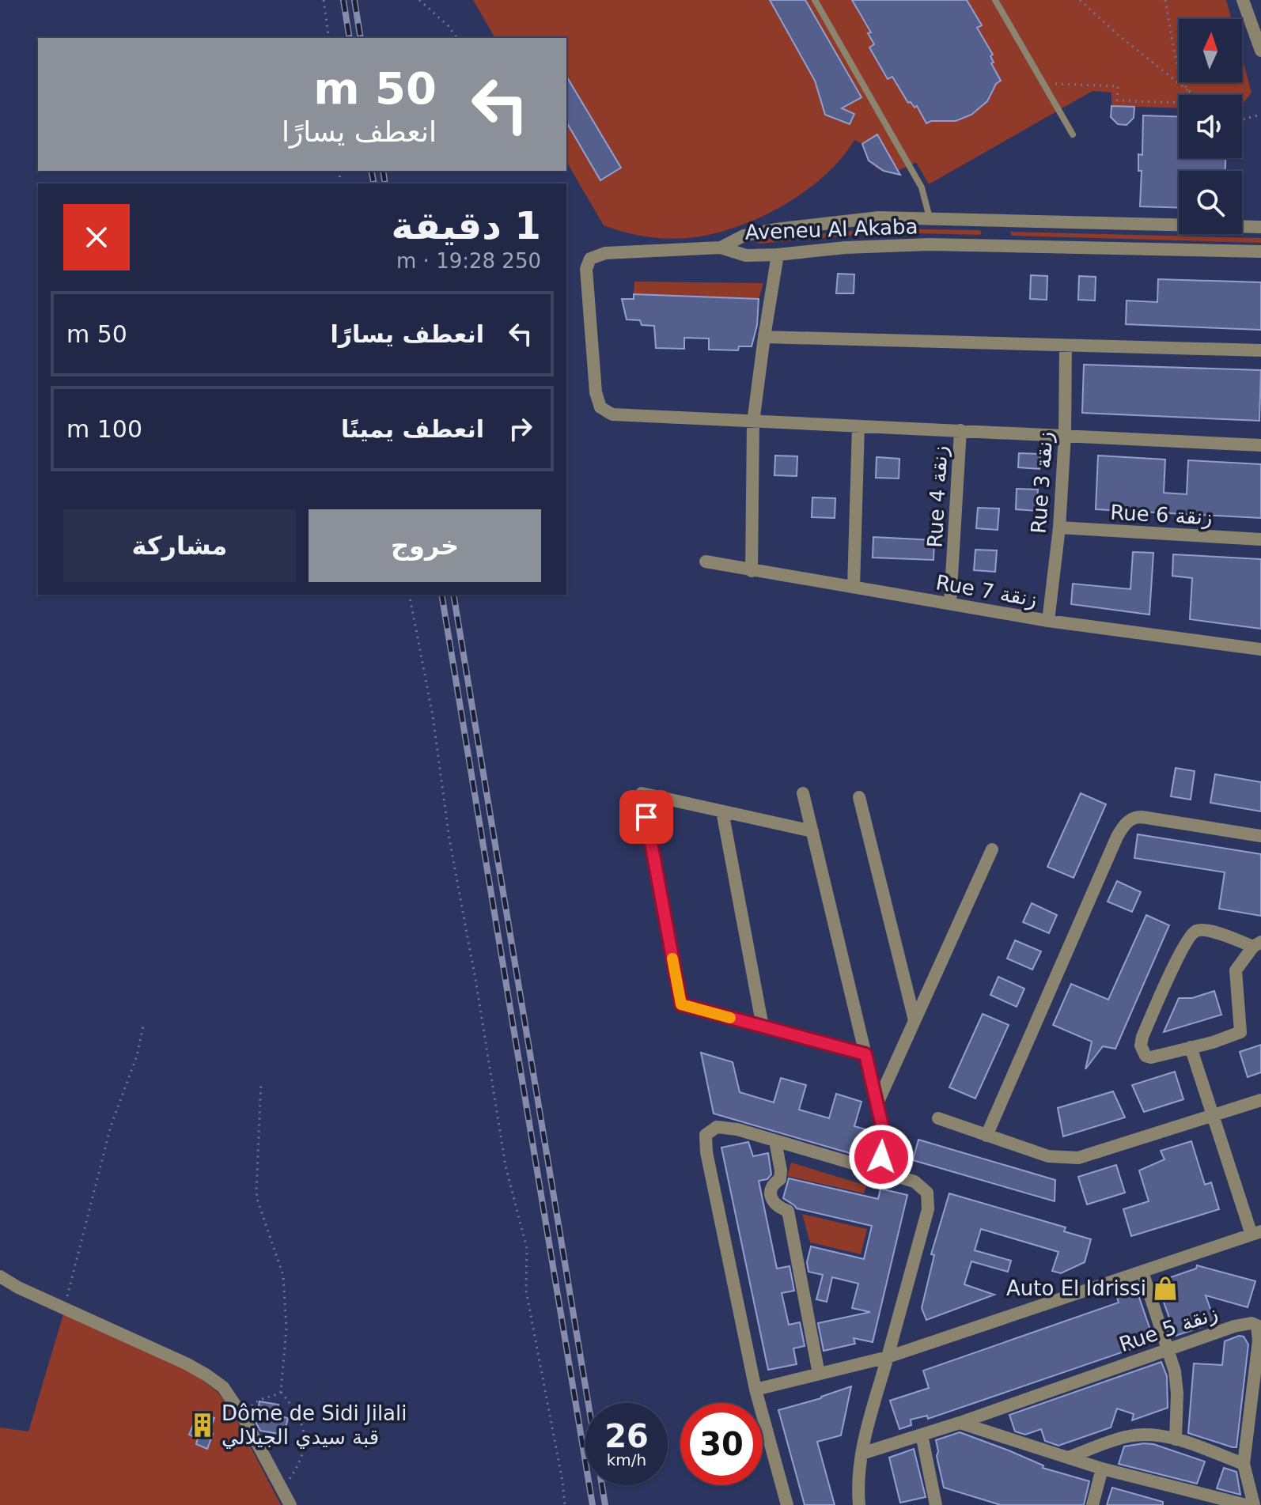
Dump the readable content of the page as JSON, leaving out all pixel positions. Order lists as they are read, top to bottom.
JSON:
{
  "streets": {
    "street": [
      "Aveneu Al Akaba",
      "Rue 3 زنقة",
      "Rue 4 زنقة",
      "Rue 6 زنقة",
      "Rue 7 زنقة",
      "Rue 5 زنقة"
    ]
  },
  "crossings": [
    ["Rue 3 زنقة", "Rue 6 زنقة"],
    ["Rue 3 زنقة", "Rue 7 زنقة"],
    ["Rue 4 زنقة", "Rue 7 زنقة"]
  ],
  "places": {
    "shop": ["Auto El Idrissi"],
    "building": ["Dôme de Sidi Jilali قبة سيدي الجيلالي"]
  },
  "north": "top",
  "page": {
    "turn": ["50 m", "انعطف يسارًا"],
    "heading": ["1 دقيقة", "250 m · 19:28"],
    "list": [
      {
        "name": "انعطف يسارًا",
        "value": "50 m"
      },
      {
        "name": "انعطف يمينًا",
        "value": "100 m"
      }
    ],
    "buttons": ["خروج", "مشاركة"],
    "speed": "26 km/h",
    "limit": "30"
  }
}
